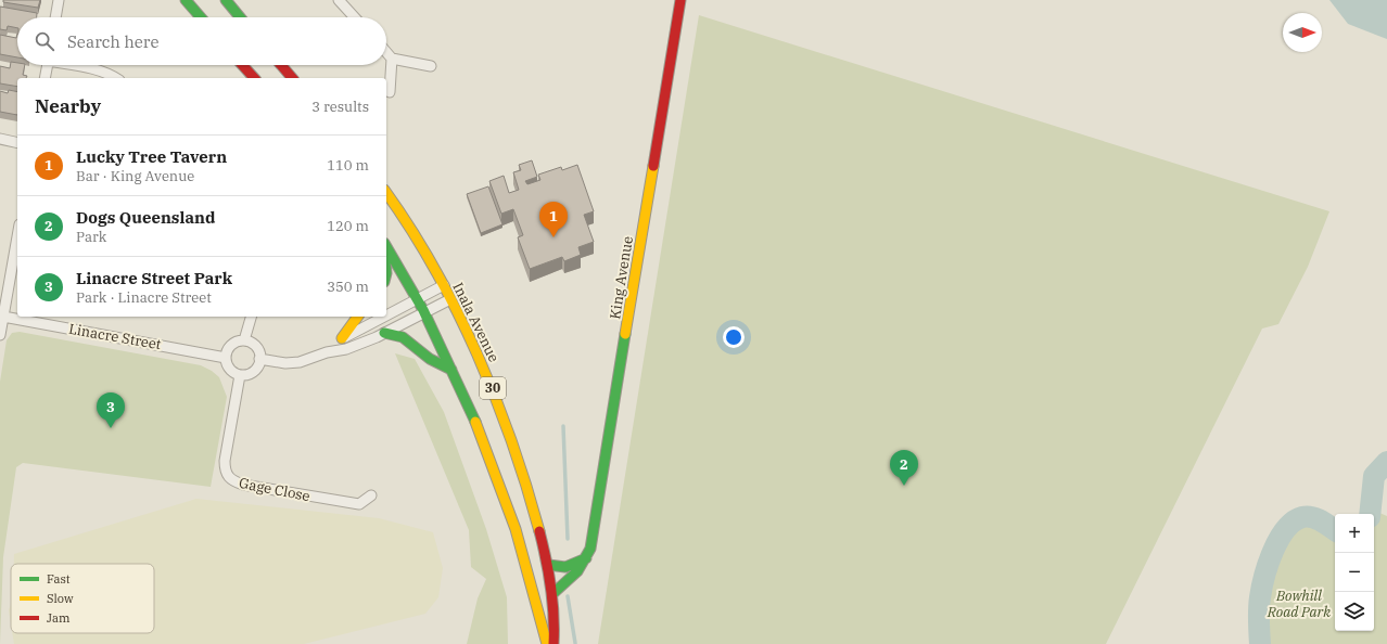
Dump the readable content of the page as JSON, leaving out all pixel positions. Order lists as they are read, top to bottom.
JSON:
{
  "streets": {
    "main road": ["King Avenue", "Inala Avenue", "30"],
    "street": ["Linacre Street", "Gage Close"]
  },
  "crossings": [
    ["King Avenue", "Inala Avenue"],
    ["King Avenue", "30"],
    ["Inala Avenue", "30"],
    ["Linacre Street", "Gage Close"]
  ],
  "parks": ["Bowhill Road Park"],
  "legend": ["Fast", "Slow", "Jam"],
  "north": "right",
  "page": {
    "search": "Search here",
    "heading": ["Nearby", "3 results"],
    "list": [
      {
        "mark": "1",
        "name": "Lucky Tree Tavern",
        "note": "Bar · King Avenue",
        "value": "110 m"
      },
      {
        "mark": "2",
        "name": "Dogs Queensland",
        "note": "Park",
        "value": "120 m"
      },
      {
        "mark": "3",
        "name": "Linacre Street Park",
        "note": "Park · Linacre Street",
        "value": "350 m"
      }
    ],
    "pins": ["1", "3", "2"],
    "map_buttons": ["+", "−"]
  }
}
